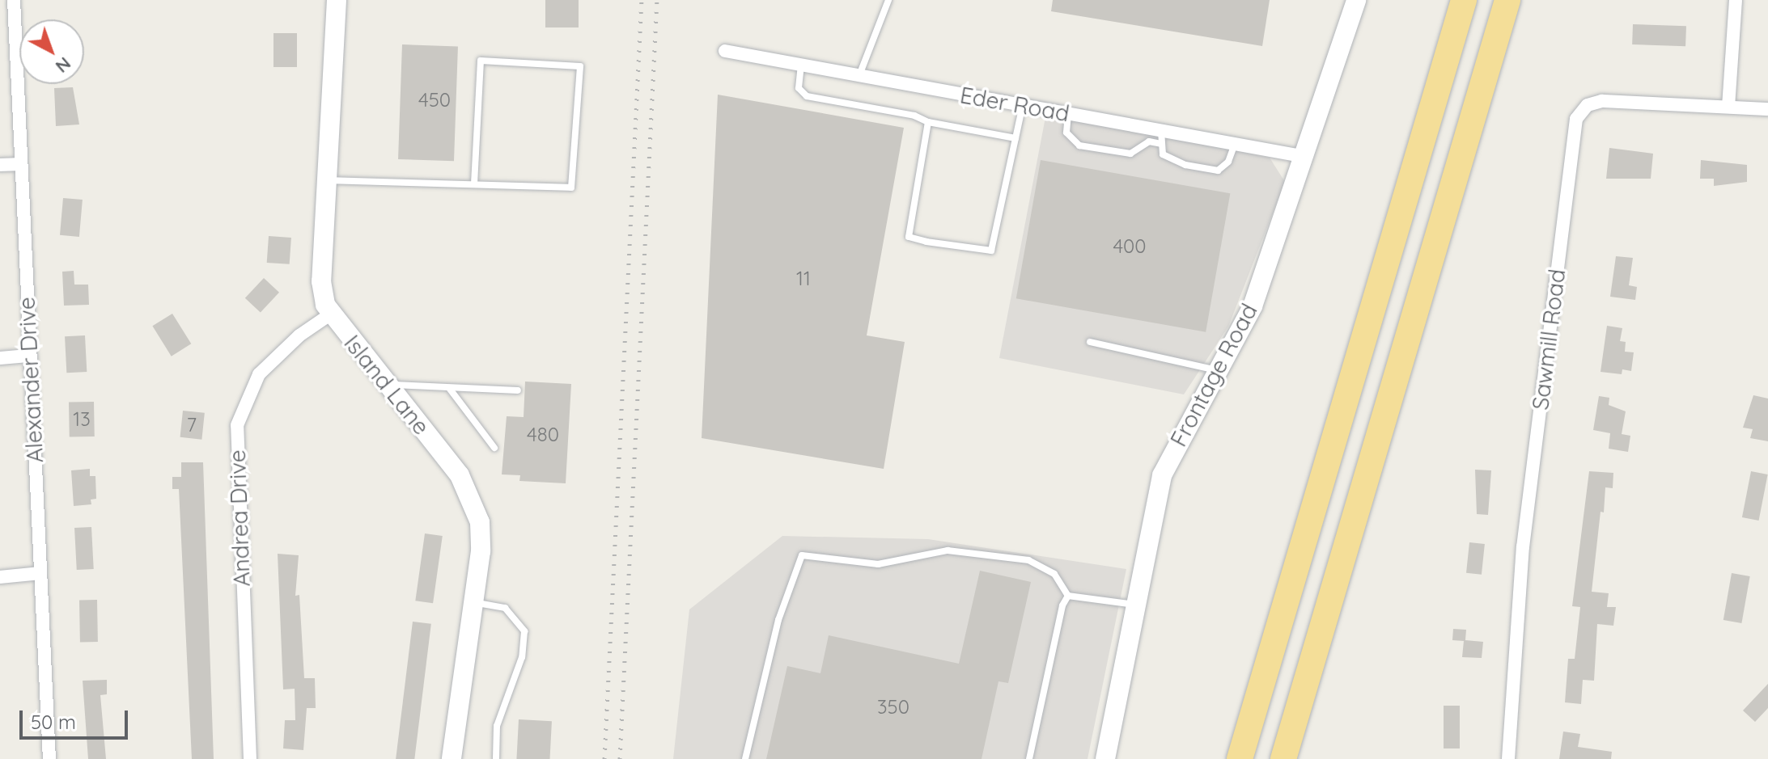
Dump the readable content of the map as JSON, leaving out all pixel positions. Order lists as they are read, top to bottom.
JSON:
{
  "streets": {
    "street": [
      "Eder Road",
      "Sawmill Road",
      "Frontage Road",
      "Alexander Drive",
      "Island Lane",
      "Andrea Drive"
    ]
  },
  "crossings": [
    ["Eder Road", "Frontage Road"],
    ["Island Lane", "Andrea Drive"]
  ],
  "house_numbers": [
    "450",
    "400",
    "11",
    "13",
    "7",
    "480",
    "350"
  ],
  "scale_bar": "50 m",
  "north": "bottom right"
}
